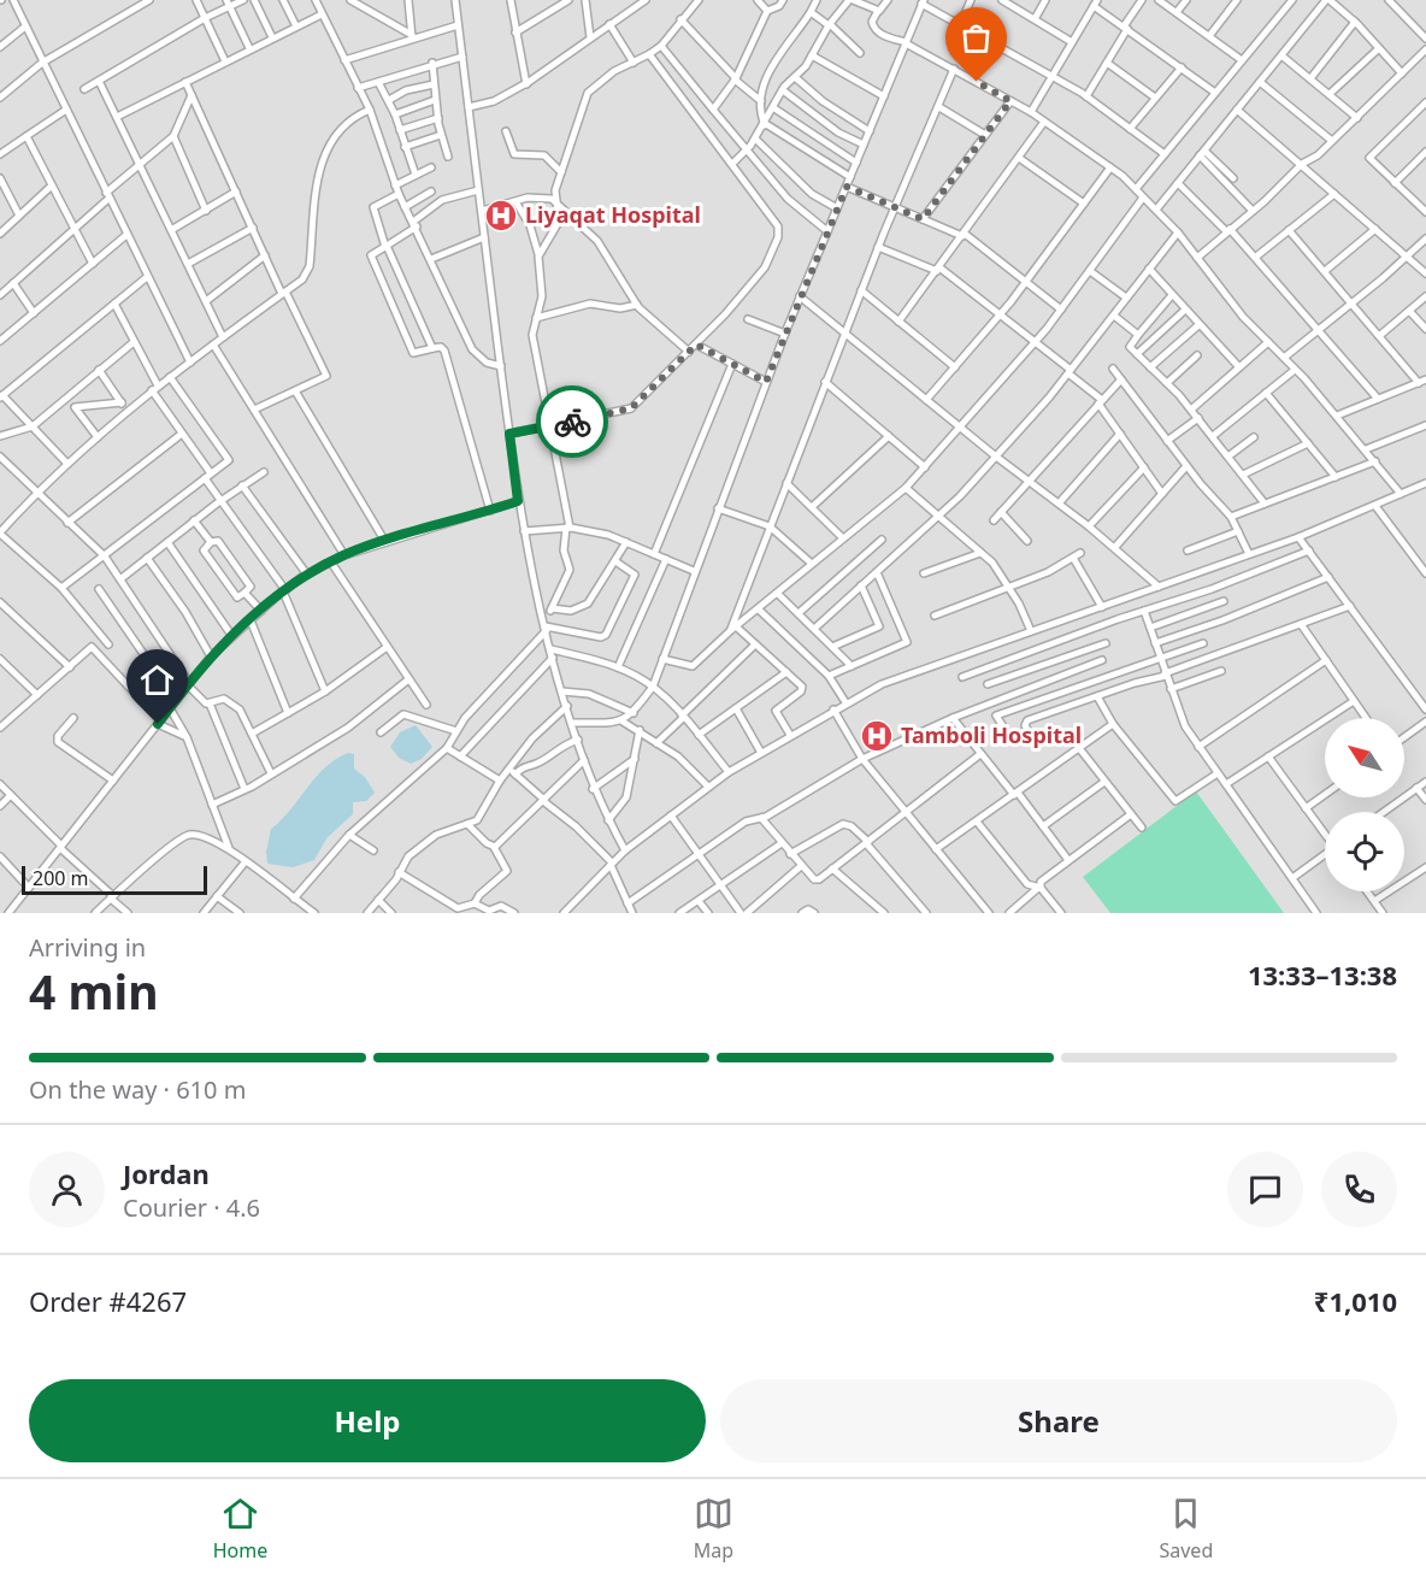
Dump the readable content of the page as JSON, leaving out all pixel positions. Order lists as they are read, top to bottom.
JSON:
{
  "places": {
    "hospital": ["Liyaqat Hospital", "Tamboli Hospital"]
  },
  "scale_bar": "200 m",
  "north": "top left",
  "page": {
    "scale": "200 m",
    "heading": ["4 min", "Arriving in", "13:33–13:38"],
    "panel": [
      "Jordan",
      "Courier · 4.6",
      "Order #4267",
      "₹1,010"
    ],
    "bar": "On the way · 610 m",
    "buttons": ["Help", "Share"],
    "tabs": ["Home", "Map", "Saved"]
  }
}
